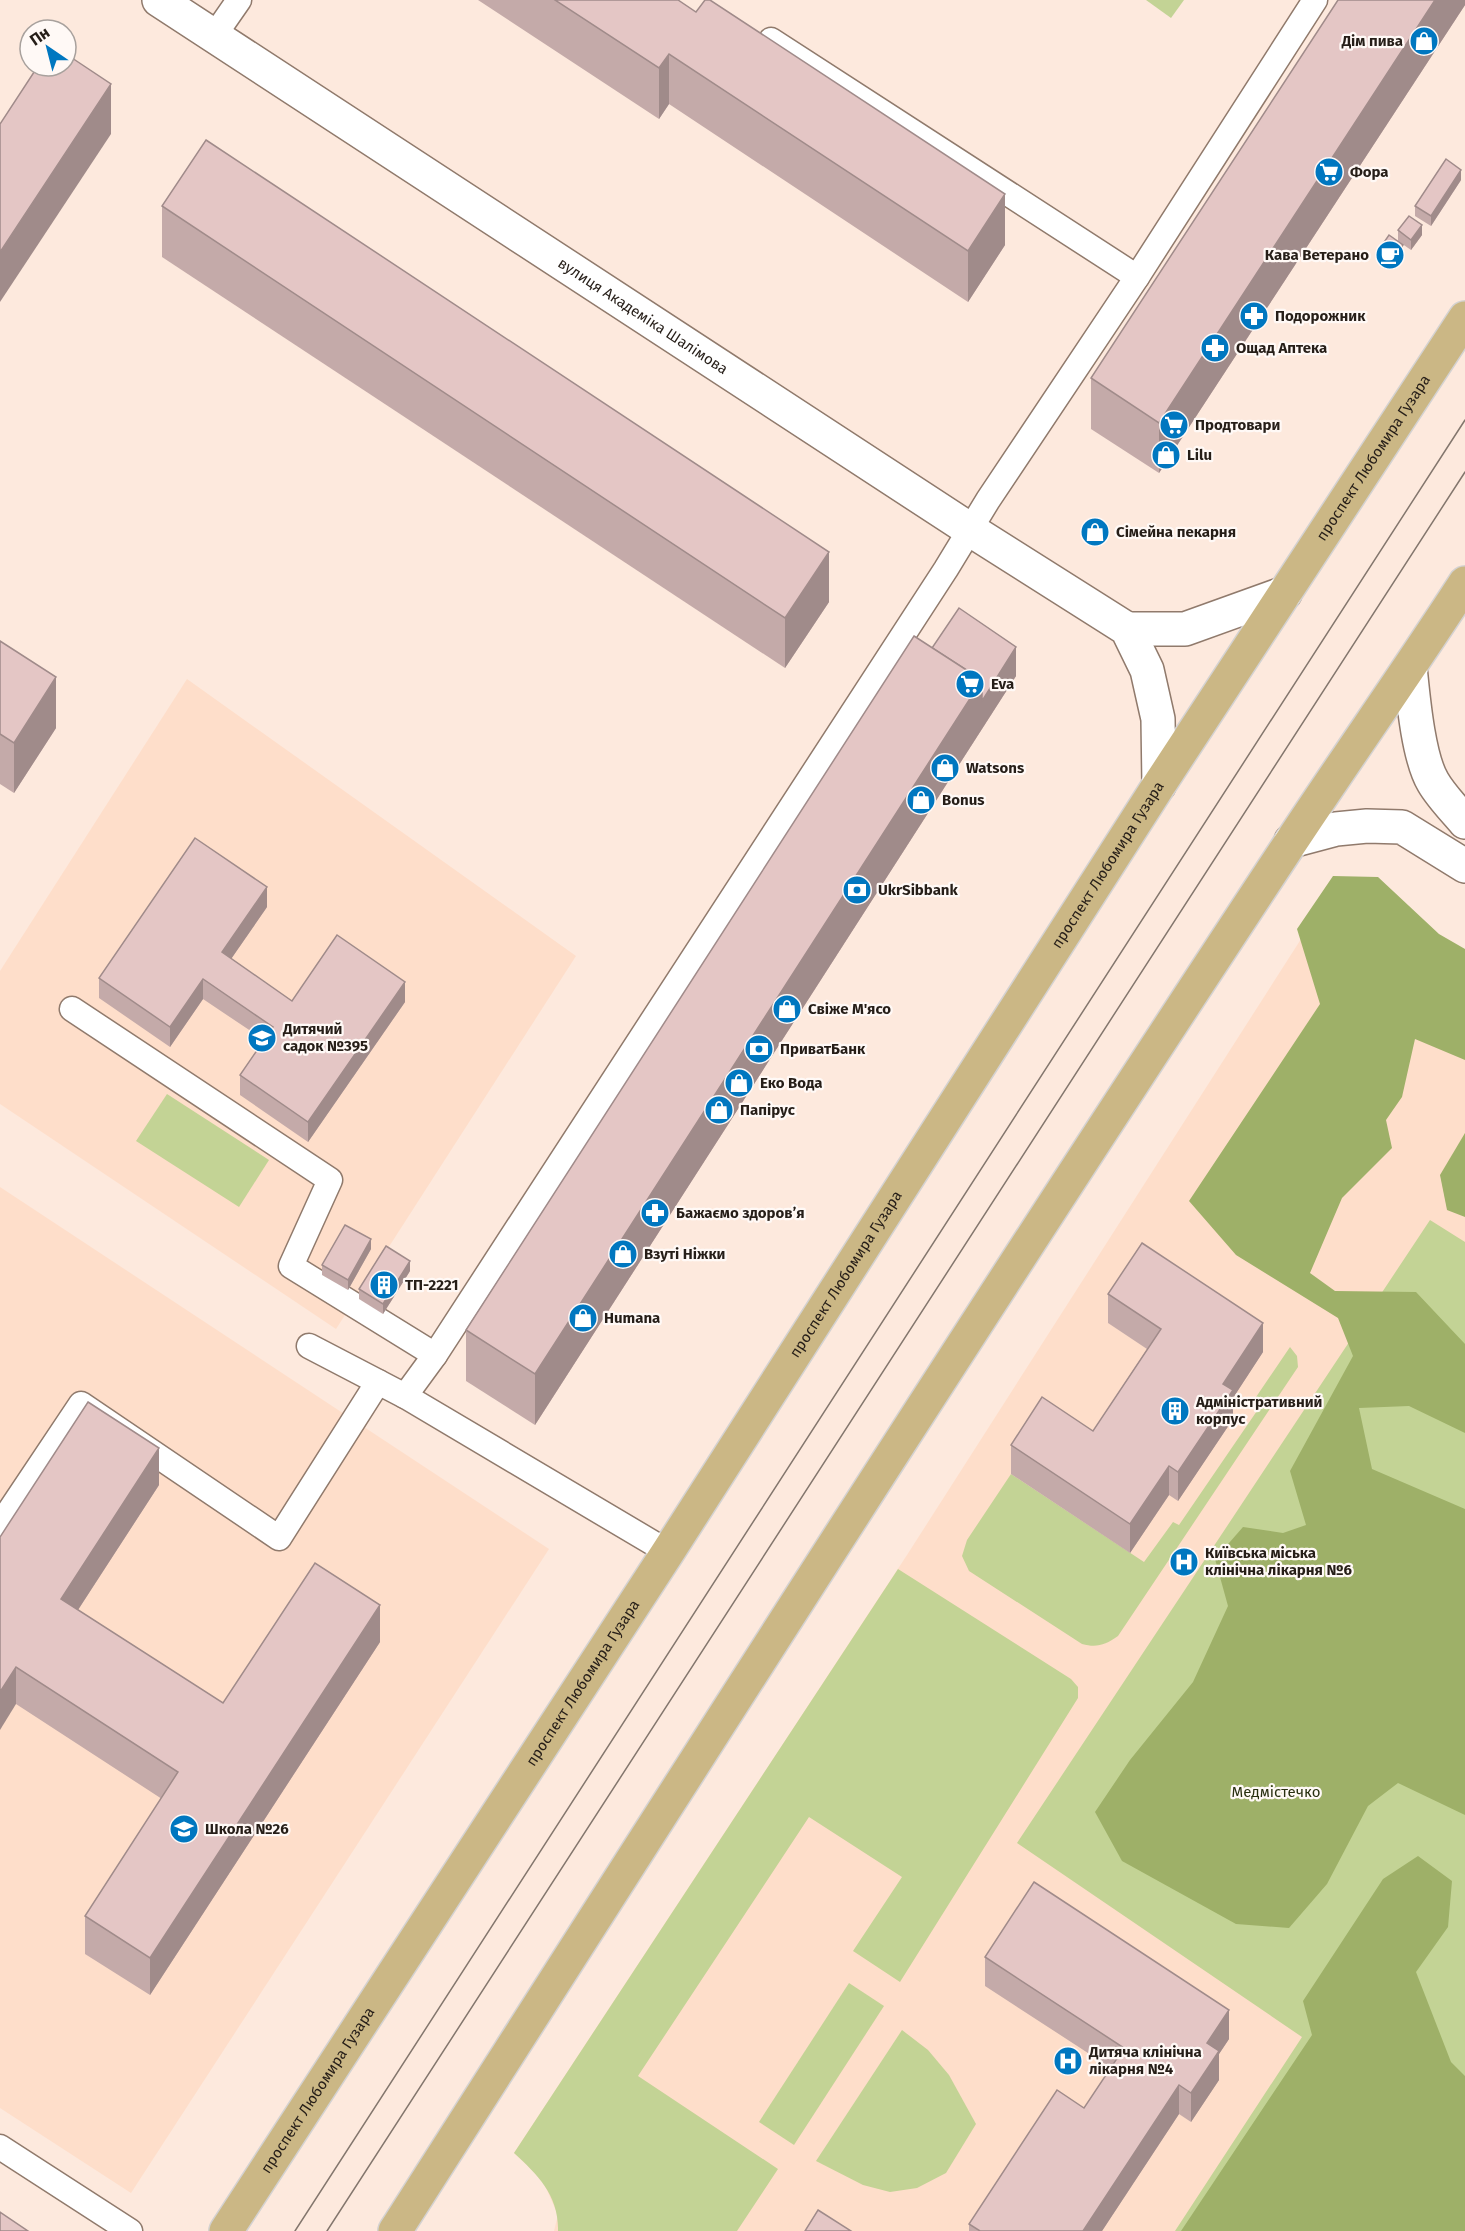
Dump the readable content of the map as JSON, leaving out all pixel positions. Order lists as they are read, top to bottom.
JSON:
{
  "streets": {
    "main road": ["проспект Любомира Гузара"],
    "street": ["вулиця Академіка Шалімова"]
  },
  "parks": ["Медмістечко"],
  "places": {
    "shop": [
      "Дім пива",
      "Lilu",
      "Сімейна пекарня",
      "Watsons",
      "Bonus",
      "Свіже М'ясо",
      "Еко Вода",
      "Папірус",
      "Взуті Ніжки",
      "Humana"
    ],
    "supermarket": ["Фора", "Продтовари", "Eva"],
    "cafe": ["Кава Ветерано"],
    "pharmacy": ["Подорожник", "Ощад Аптека", "Бажаємо здоровʼя"],
    "bank": ["UkrSibbank", "ПриватБанк"],
    "school or university": ["Дитячий садок №395", "Школа №26"],
    "building": ["ТП-2221", "Адміністративний корпус"],
    "hospital": ["Київська міська клінічна лікарня №6", "Дитяча клінічна лікарня №4"]
  },
  "north": "top left"
}
